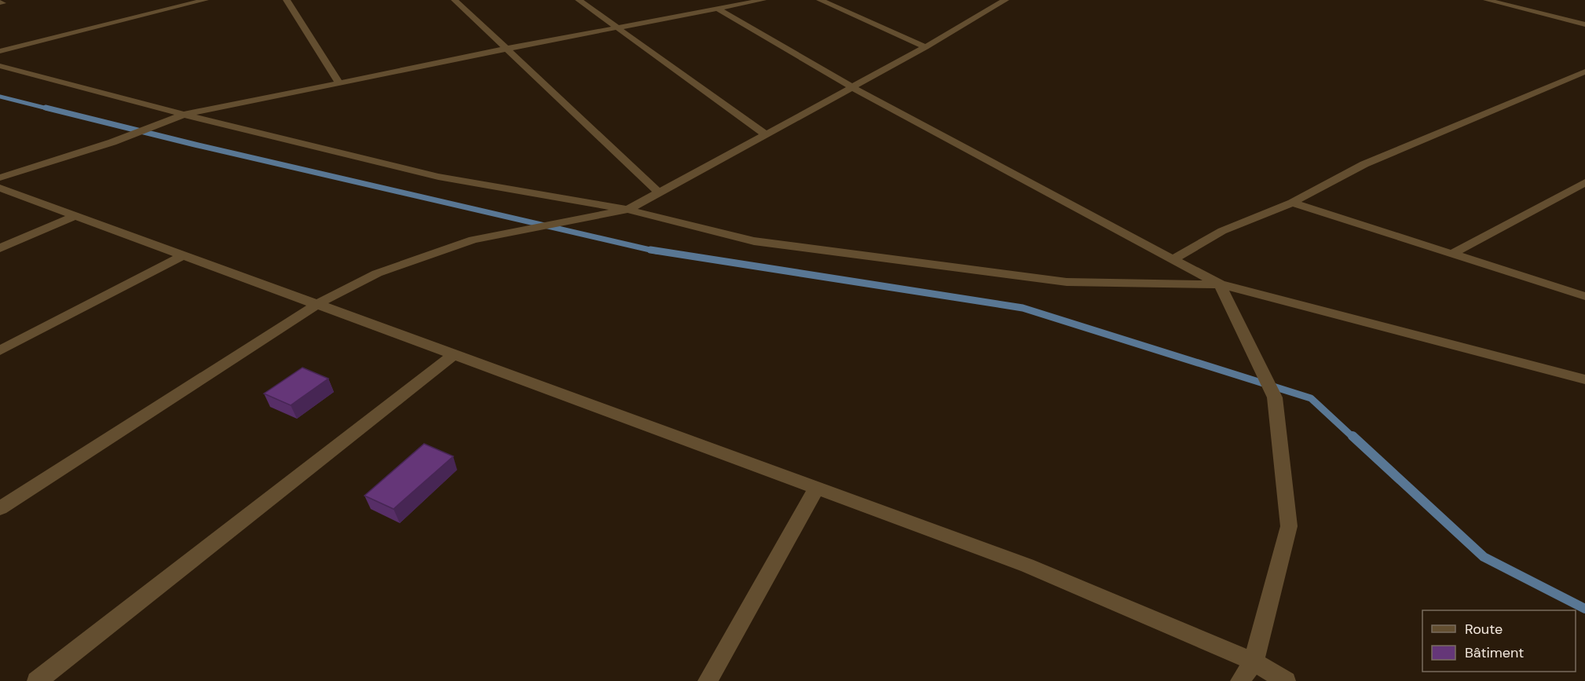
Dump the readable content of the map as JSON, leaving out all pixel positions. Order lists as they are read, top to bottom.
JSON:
{
  "legend": ["Route", "Bâtiment"]
}
